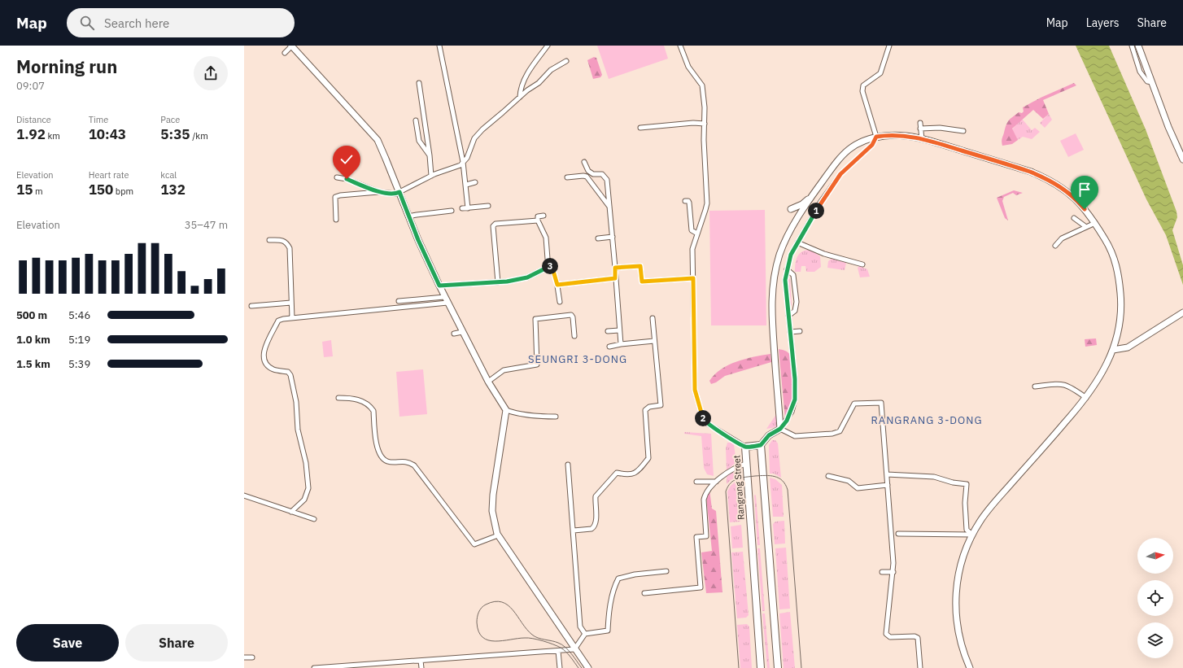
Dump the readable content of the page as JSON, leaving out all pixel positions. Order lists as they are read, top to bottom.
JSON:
{
  "streets": {
    "main road": ["Rangrang Street"]
  },
  "districts": ["SEUNGRI 3-DONG", "RANGRANG 3-DONG"],
  "north": "right",
  "page": {
    "header": "Map",
    "search": "Search here",
    "nav": ["Map", "Layers", "Share"],
    "heading": ["Morning run", "09:07"],
    "stats": [
      ["Distance", "1.92 km"],
      ["Time", "10:43"],
      ["Pace", "5:35 /km"],
      ["Elevation", "15 m"],
      ["Heart rate", "150 bpm"],
      ["kcal", "132"]
    ],
    "pins": ["1", "3", "2"],
    "chart": ["Elevation", "35–47 m"],
    "list": [
      {
        "name": "500 m",
        "note": "5:46"
      },
      {
        "name": "1.0 km",
        "note": "5:19"
      },
      {
        "name": "1.5 km",
        "note": "5:39"
      }
    ],
    "buttons": ["Save", "Share"]
  }
}
